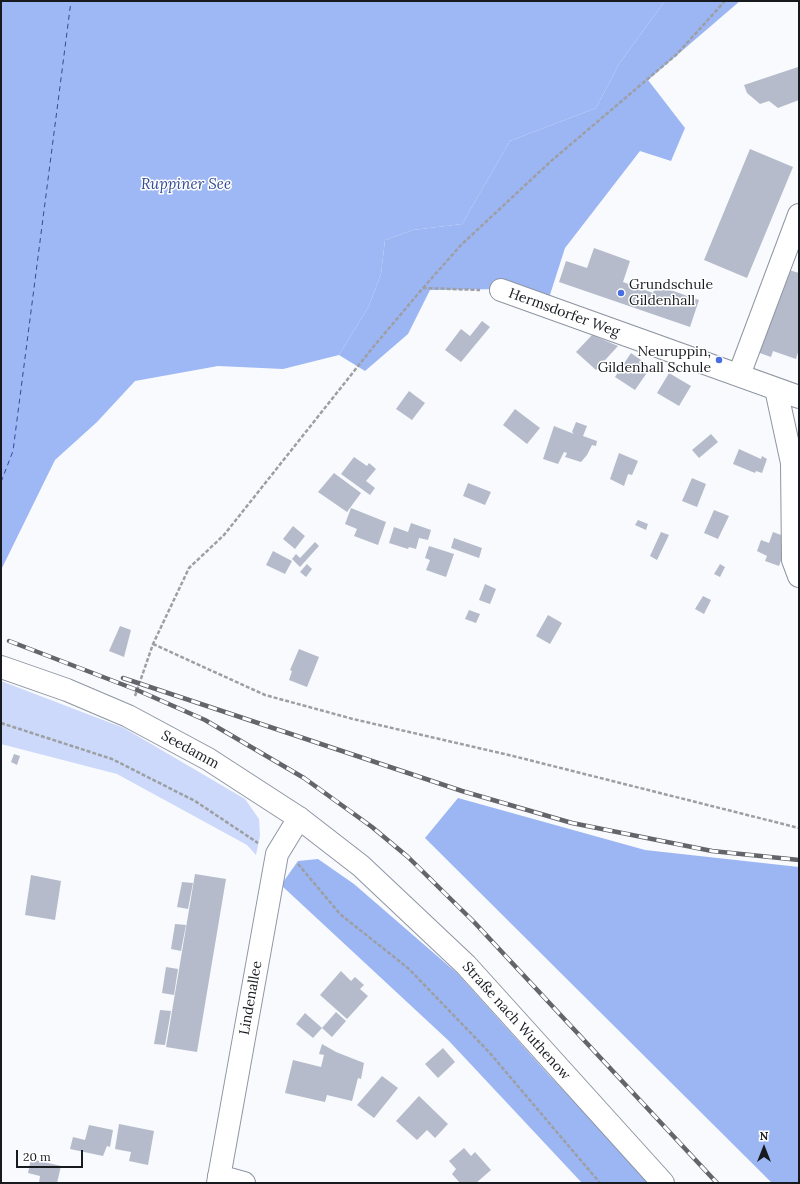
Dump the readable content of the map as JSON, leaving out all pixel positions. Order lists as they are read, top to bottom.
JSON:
{
  "streets": {
    "street": [
      "Hermsdorfer Weg",
      "Seedamm",
      "Lindenallee",
      "Straße nach Wuthenow"
    ]
  },
  "crossings": [
    ["Seedamm", "Lindenallee"],
    ["Seedamm", "Straße nach Wuthenow"]
  ],
  "water": ["Ruppiner See"],
  "places": ["Grundschule Gildenhall", "Neuruppin, Gildenhall Schule"],
  "scale_bar": "20 m",
  "north": "top"
}
